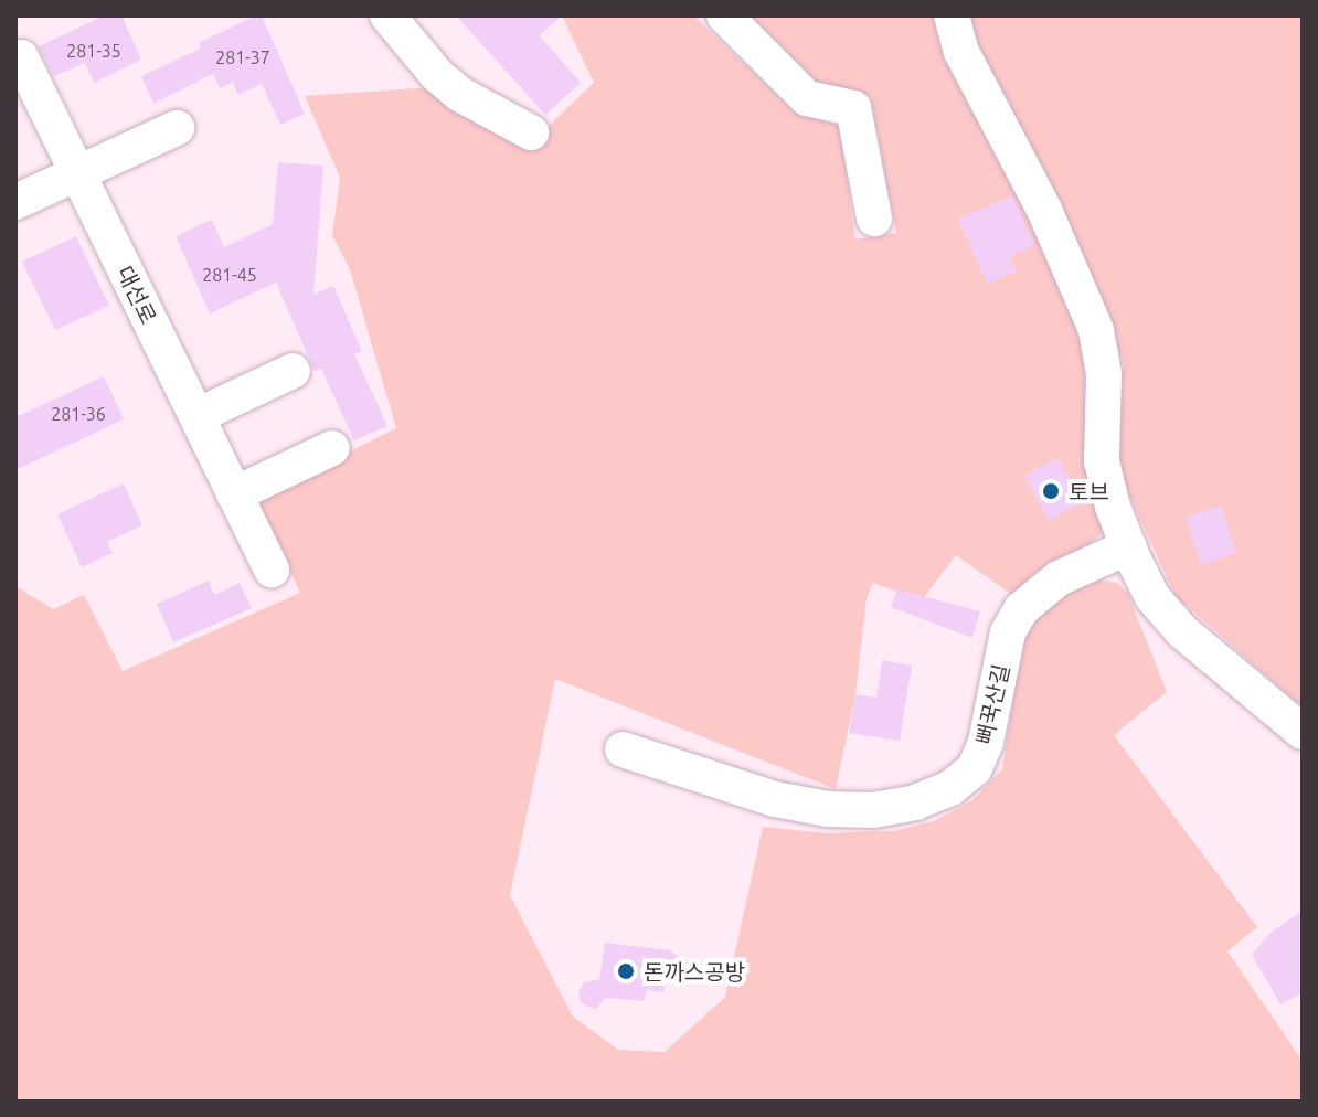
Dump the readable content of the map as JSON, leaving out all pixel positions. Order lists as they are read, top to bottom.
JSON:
{
  "streets": {
    "street": ["대선로", "뻐꾹산길"]
  },
  "places": ["토브", "돈까스공방"],
  "house_numbers": [
    "281-35",
    "281-37",
    "281-45",
    "281-36"
  ]
}
